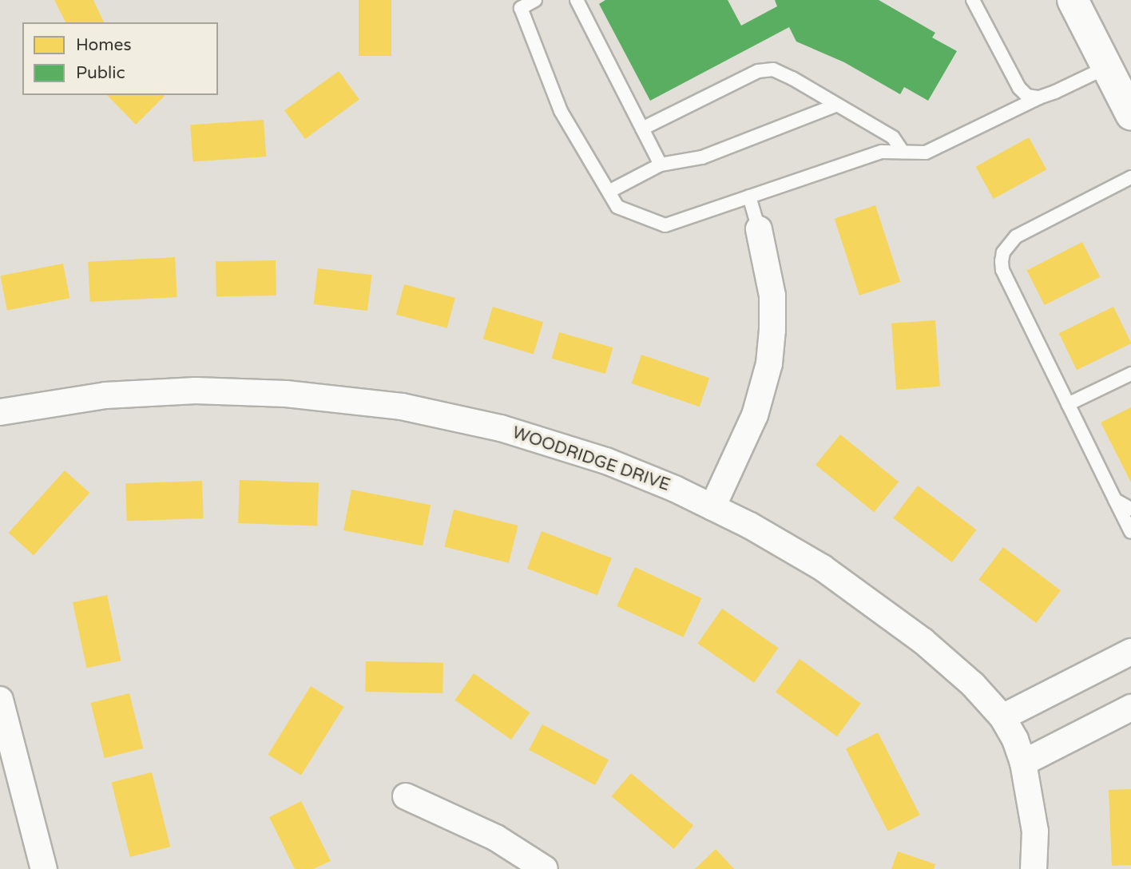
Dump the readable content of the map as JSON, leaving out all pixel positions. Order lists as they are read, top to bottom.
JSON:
{
  "streets": {
    "street": ["WOODRIDGE DRIVE"]
  },
  "legend": ["Homes", "Public"]
}
